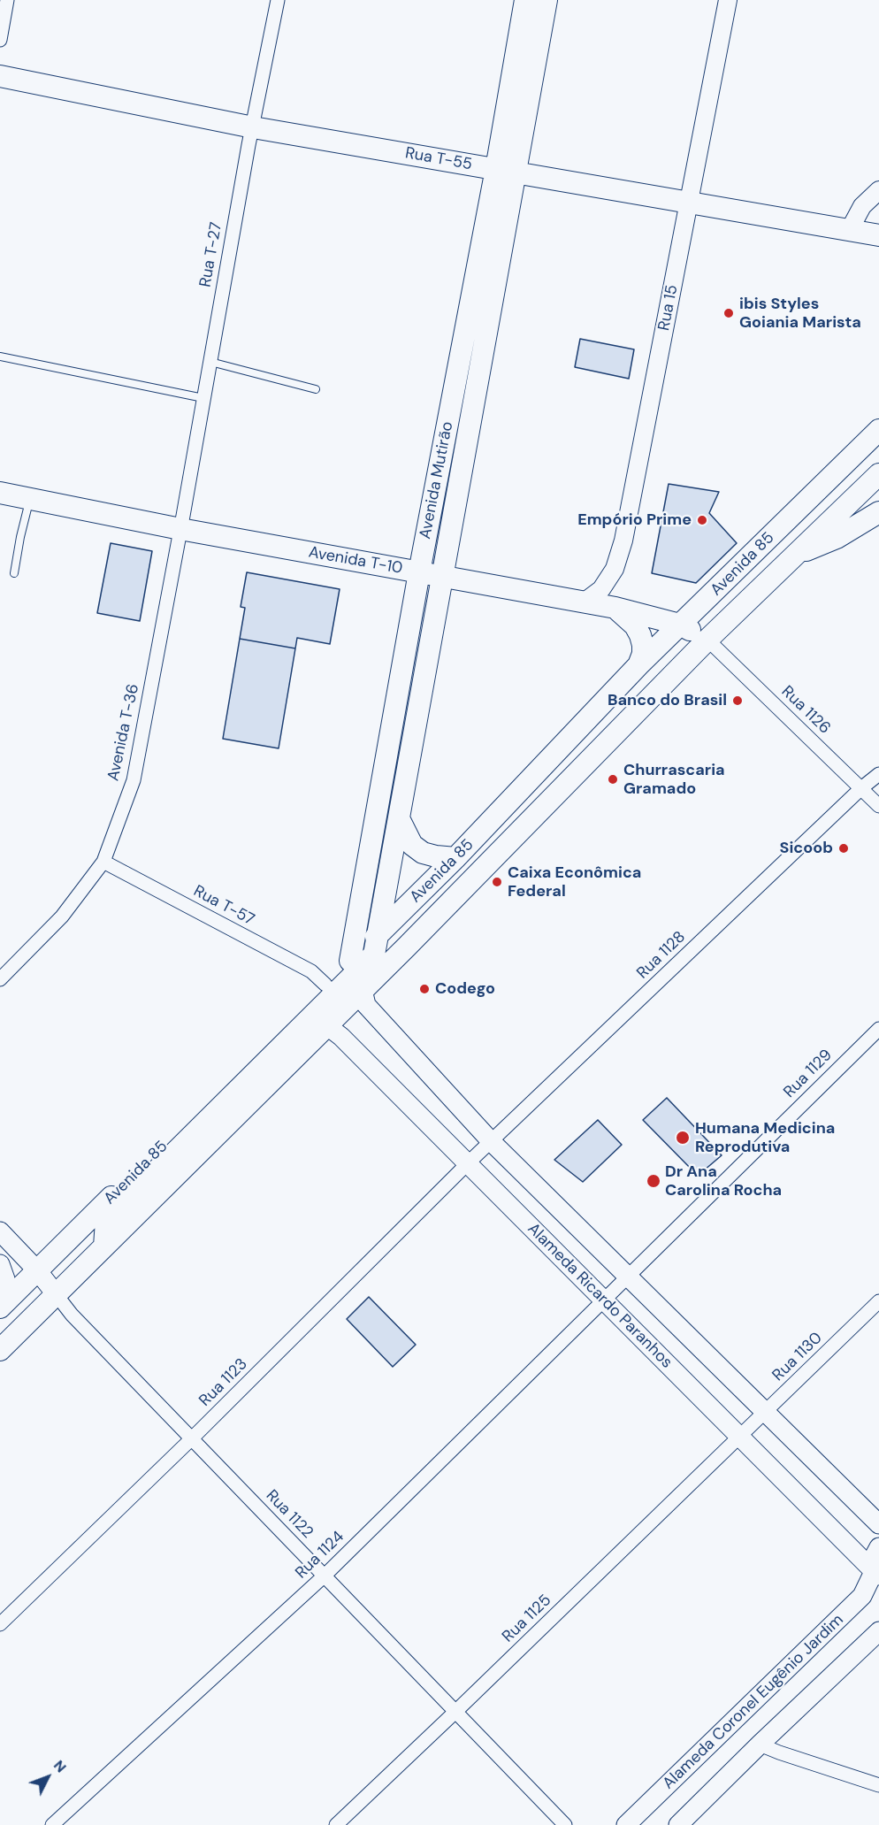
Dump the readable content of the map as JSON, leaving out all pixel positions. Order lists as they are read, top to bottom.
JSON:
{
  "streets": {
    "main road": [
      "Rua T-55",
      "Avenida Mutirão",
      "Avenida T-10",
      "Avenida 85",
      "Alameda Ricardo Paranhos",
      "Alameda Coronel Eugênio Jardim"
    ],
    "street": [
      "Rua T-27",
      "Rua 15",
      "Rua 1126",
      "Avenida T-36",
      "Rua T-57",
      "Rua 1128",
      "Rua 1129",
      "Rua 1130",
      "Rua 1123",
      "Rua 1122",
      "Rua 1124",
      "Rua 1125"
    ]
  },
  "crossings": [
    ["Rua T-55", "Rua T-27"],
    ["Rua T-55", "Rua 15"],
    ["Rua T-55", "Avenida Mutirão"],
    ["Rua T-27", "Avenida T-10"],
    ["Rua T-27", "Avenida T-36"],
    ["Rua 15", "Avenida T-10"],
    ["Avenida Mutirão", "Avenida T-10"],
    ["Avenida Mutirão", "Avenida 85"],
    ["Avenida T-10", "Avenida 85"],
    ["Avenida T-10", "Rua 1126"],
    ["Avenida T-10", "Avenida T-36"],
    ["Avenida 85", "Rua 1126"],
    ["Avenida 85", "Rua T-57"],
    ["Avenida 85", "Alameda Ricardo Paranhos"],
    ["Avenida 85", "Rua 1122"],
    ["Rua 1126", "Rua 1128"],
    ["Avenida T-36", "Rua T-57"],
    ["Rua 1128", "Alameda Ricardo Paranhos"],
    ["Rua 1128", "Rua 1123"],
    ["Rua 1129", "Alameda Ricardo Paranhos"],
    ["Rua 1129", "Rua 1124"],
    ["Alameda Ricardo Paranhos", "Rua 1130"],
    ["Alameda Ricardo Paranhos", "Rua 1123"],
    ["Alameda Ricardo Paranhos", "Rua 1124"],
    ["Alameda Ricardo Paranhos", "Rua 1125"],
    ["Alameda Ricardo Paranhos", "Alameda Coronel Eugênio Jardim"],
    ["Rua 1130", "Rua 1125"],
    ["Rua 1123", "Rua 1122"],
    ["Rua 1122", "Rua 1124"],
    ["Rua 1122", "Rua 1125"]
  ],
  "places": [
    "ibis Styles Goiania Marista",
    "Empório Prime",
    "Banco do Brasil",
    "Churrascaria Gramado",
    "Sicoob",
    "Caixa Econômica Federal",
    "Codego",
    "Humana Medicina Reprodutiva",
    "Dr Ana Carolina Rocha"
  ],
  "north": "top right"
}
